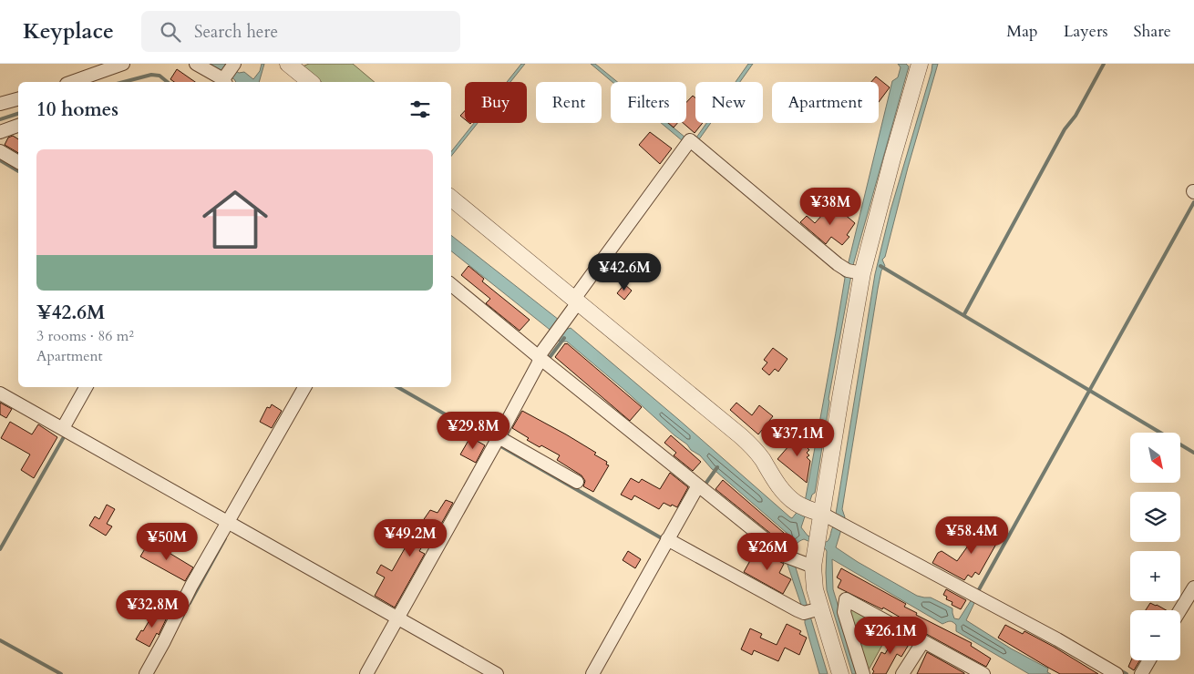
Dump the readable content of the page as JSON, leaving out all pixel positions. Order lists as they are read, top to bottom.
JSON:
{
  "north": "bottom right",
  "page": {
    "header": "Keyplace",
    "search": "Search here",
    "nav": ["Map", "Layers", "Share"],
    "chip": [
      "Buy",
      "Rent",
      "Filters",
      "New",
      "Apartment"
    ],
    "heading": "10 homes",
    "list": [
      {
        "name": "¥42.6M",
        "note": "3 rooms · 86 m² · Apartment"
      }
    ],
    "price": [
      "¥38M",
      "¥42.6M",
      "¥29.8M",
      "¥37.1M",
      "¥58.4M",
      "¥49.2M",
      "¥50M",
      "¥26M",
      "¥32.8M",
      "¥26.1M"
    ],
    "map_buttons": ["+", "−"]
  }
}
